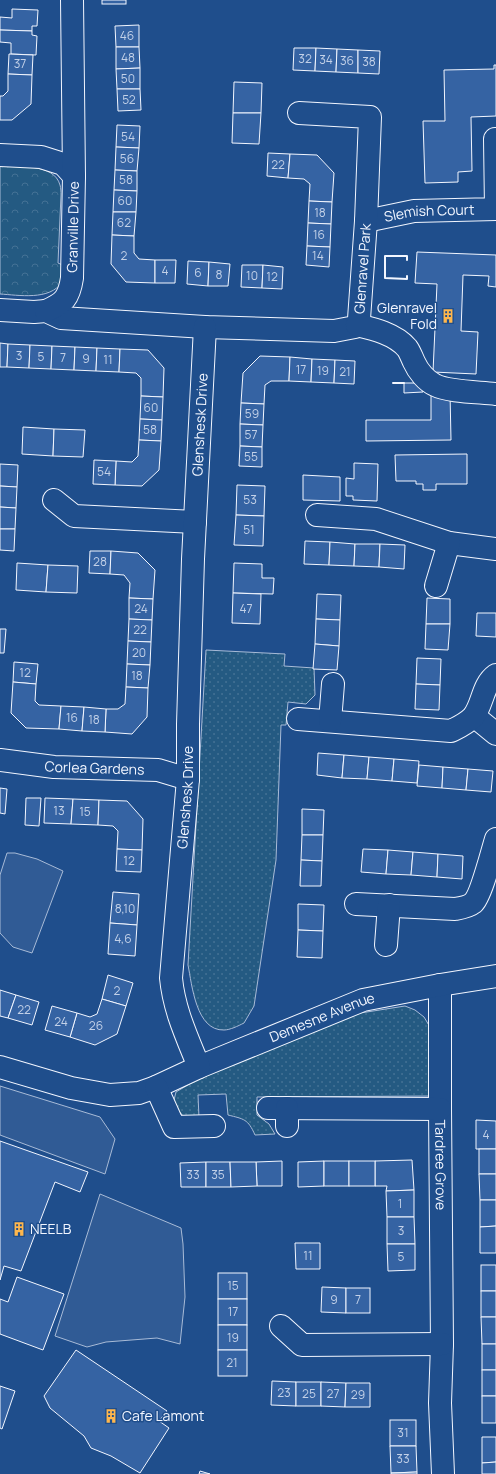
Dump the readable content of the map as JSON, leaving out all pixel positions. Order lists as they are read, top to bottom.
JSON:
{
  "streets": {
    "street": [
      "Slemish Court",
      "Granville Drive",
      "Glenravel Park",
      "Glenshesk Drive",
      "Corlea Gardens",
      "Demesne Avenue",
      "Tardree Grove"
    ]
  },
  "crossings": [
    ["Slemish Court", "Glenravel Park"],
    ["Granville Drive", "Glenravel Park"],
    ["Glenravel Park", "Glenshesk Drive"],
    ["Glenshesk Drive", "Corlea Gardens"],
    ["Glenshesk Drive", "Demesne Avenue"],
    ["Demesne Avenue", "Tardree Grove"]
  ],
  "places": {
    "building": ["Glenravel Fold", "NEELB", "Cafe Lamont"]
  },
  "house_numbers": [
    "46",
    "48",
    "32",
    "34",
    "36",
    "38",
    "37",
    "50",
    "52",
    "54",
    "56",
    "22",
    "58",
    "60",
    "18",
    "62",
    "16",
    "2",
    "14",
    "4",
    "6",
    "8",
    "10",
    "12",
    "3",
    "5",
    "7",
    "9",
    "11",
    "17",
    "19",
    "21",
    "60",
    "59",
    "58",
    "57",
    "55",
    "54",
    "53",
    "51",
    "28",
    "24",
    "47",
    "22",
    "20",
    "12",
    "18",
    "16",
    "18",
    "13",
    "15",
    "12",
    "8,10",
    "4,6",
    "2",
    "22",
    "24",
    "26",
    "4",
    "33",
    "35",
    "1",
    "3",
    "11",
    "5",
    "15",
    "9",
    "7",
    "17",
    "19",
    "21",
    "23",
    "25",
    "27",
    "29",
    "31",
    "33"
  ]
}
